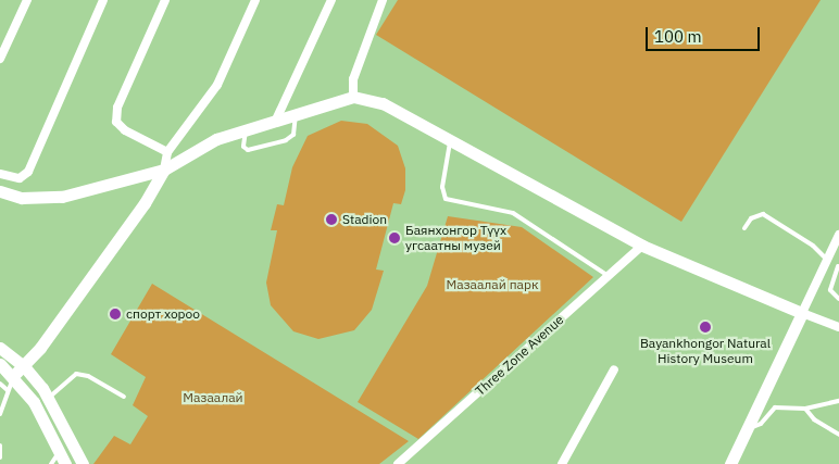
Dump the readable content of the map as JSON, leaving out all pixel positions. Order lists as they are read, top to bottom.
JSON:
{
  "streets": {
    "street": ["Three Zone Avenue"]
  },
  "parks": ["Мазаалай парк", "Мазаалай"],
  "places": [
    "Stadion",
    "Баянхонгор Түүх угсаатны музей",
    "спорт хороо",
    "Bayankhongor Natural History Museum"
  ],
  "scale_bar": "100 m"
}
